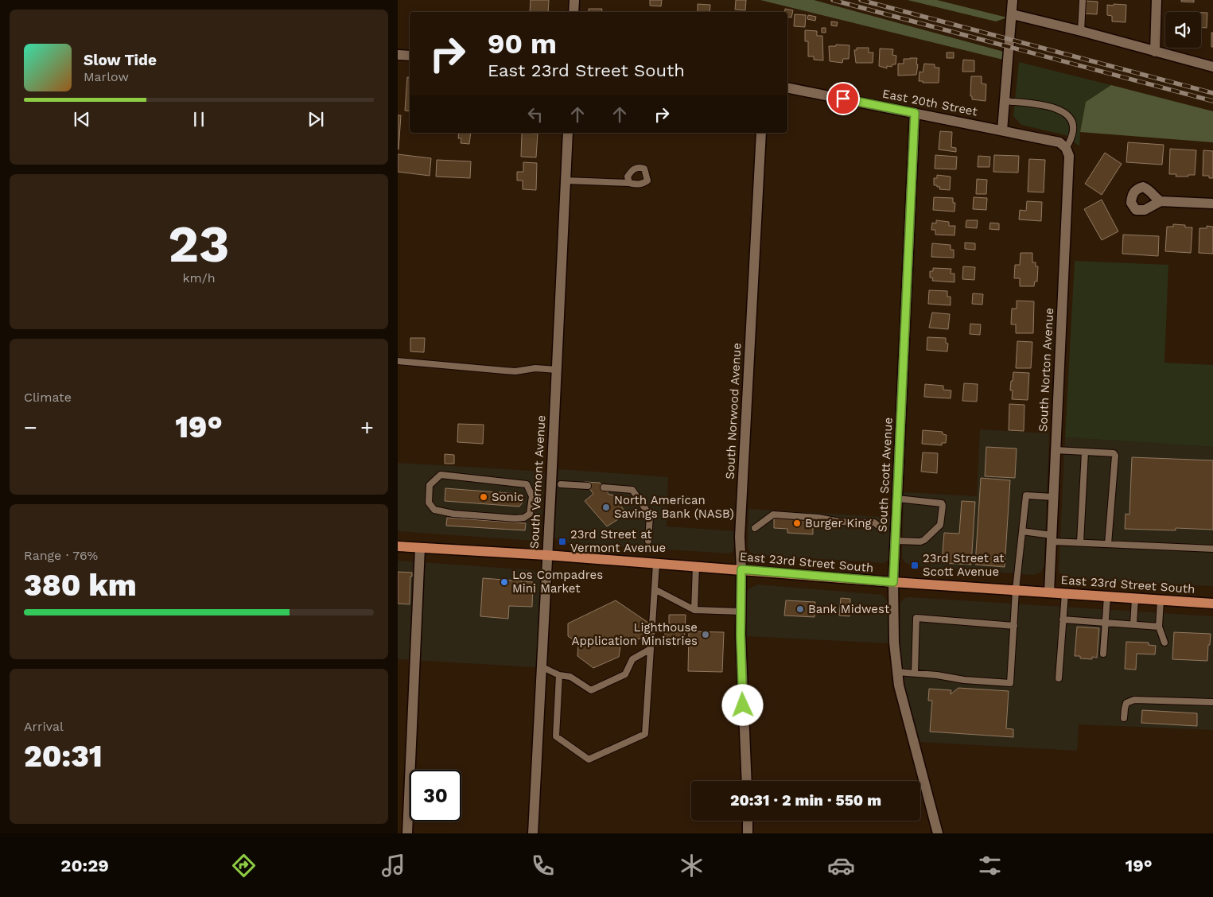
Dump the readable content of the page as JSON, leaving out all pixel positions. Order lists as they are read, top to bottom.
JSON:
{
  "streets": {
    "main road": ["East 23rd Street South"],
    "street": [
      "East 20th Street",
      "South Norton Avenue",
      "South Norwood Avenue",
      "South Scott Avenue",
      "South Vermont Avenue"
    ]
  },
  "crossings": [
    ["East 20th Street", "South Norton Avenue"],
    ["East 20th Street", "South Scott Avenue"],
    ["South Norton Avenue", "East 23rd Street South"],
    ["South Norwood Avenue", "East 23rd Street South"],
    ["South Scott Avenue", "East 23rd Street South"],
    ["South Vermont Avenue", "East 23rd Street South"]
  ],
  "places": {
    "other": [
      "Sonic",
      "North American Savings Bank (NASB)",
      "Burger King",
      "Los Compadres Mini Market",
      "Bank Midwest",
      "Lighthouse Application Ministries"
    ],
    "transit": ["23rd Street at Vermont Avenue", "23rd Street at Scott Avenue"]
  },
  "page": {
    "turn": ["90 m", "East 23rd Street South"],
    "song": ["Slow Tide", "Marlow"],
    "tile": [
      ["23", "km/h"],
      "Climate",
      ["Range · 76%", "380 km"],
      ["Arrival", "20:31"]
    ],
    "heat": ["−", "19°", "+"],
    "limit": "30",
    "trip": "20:31 · 2 min · 550 m",
    "tabs": ["20:29", "19°"]
  }
}
